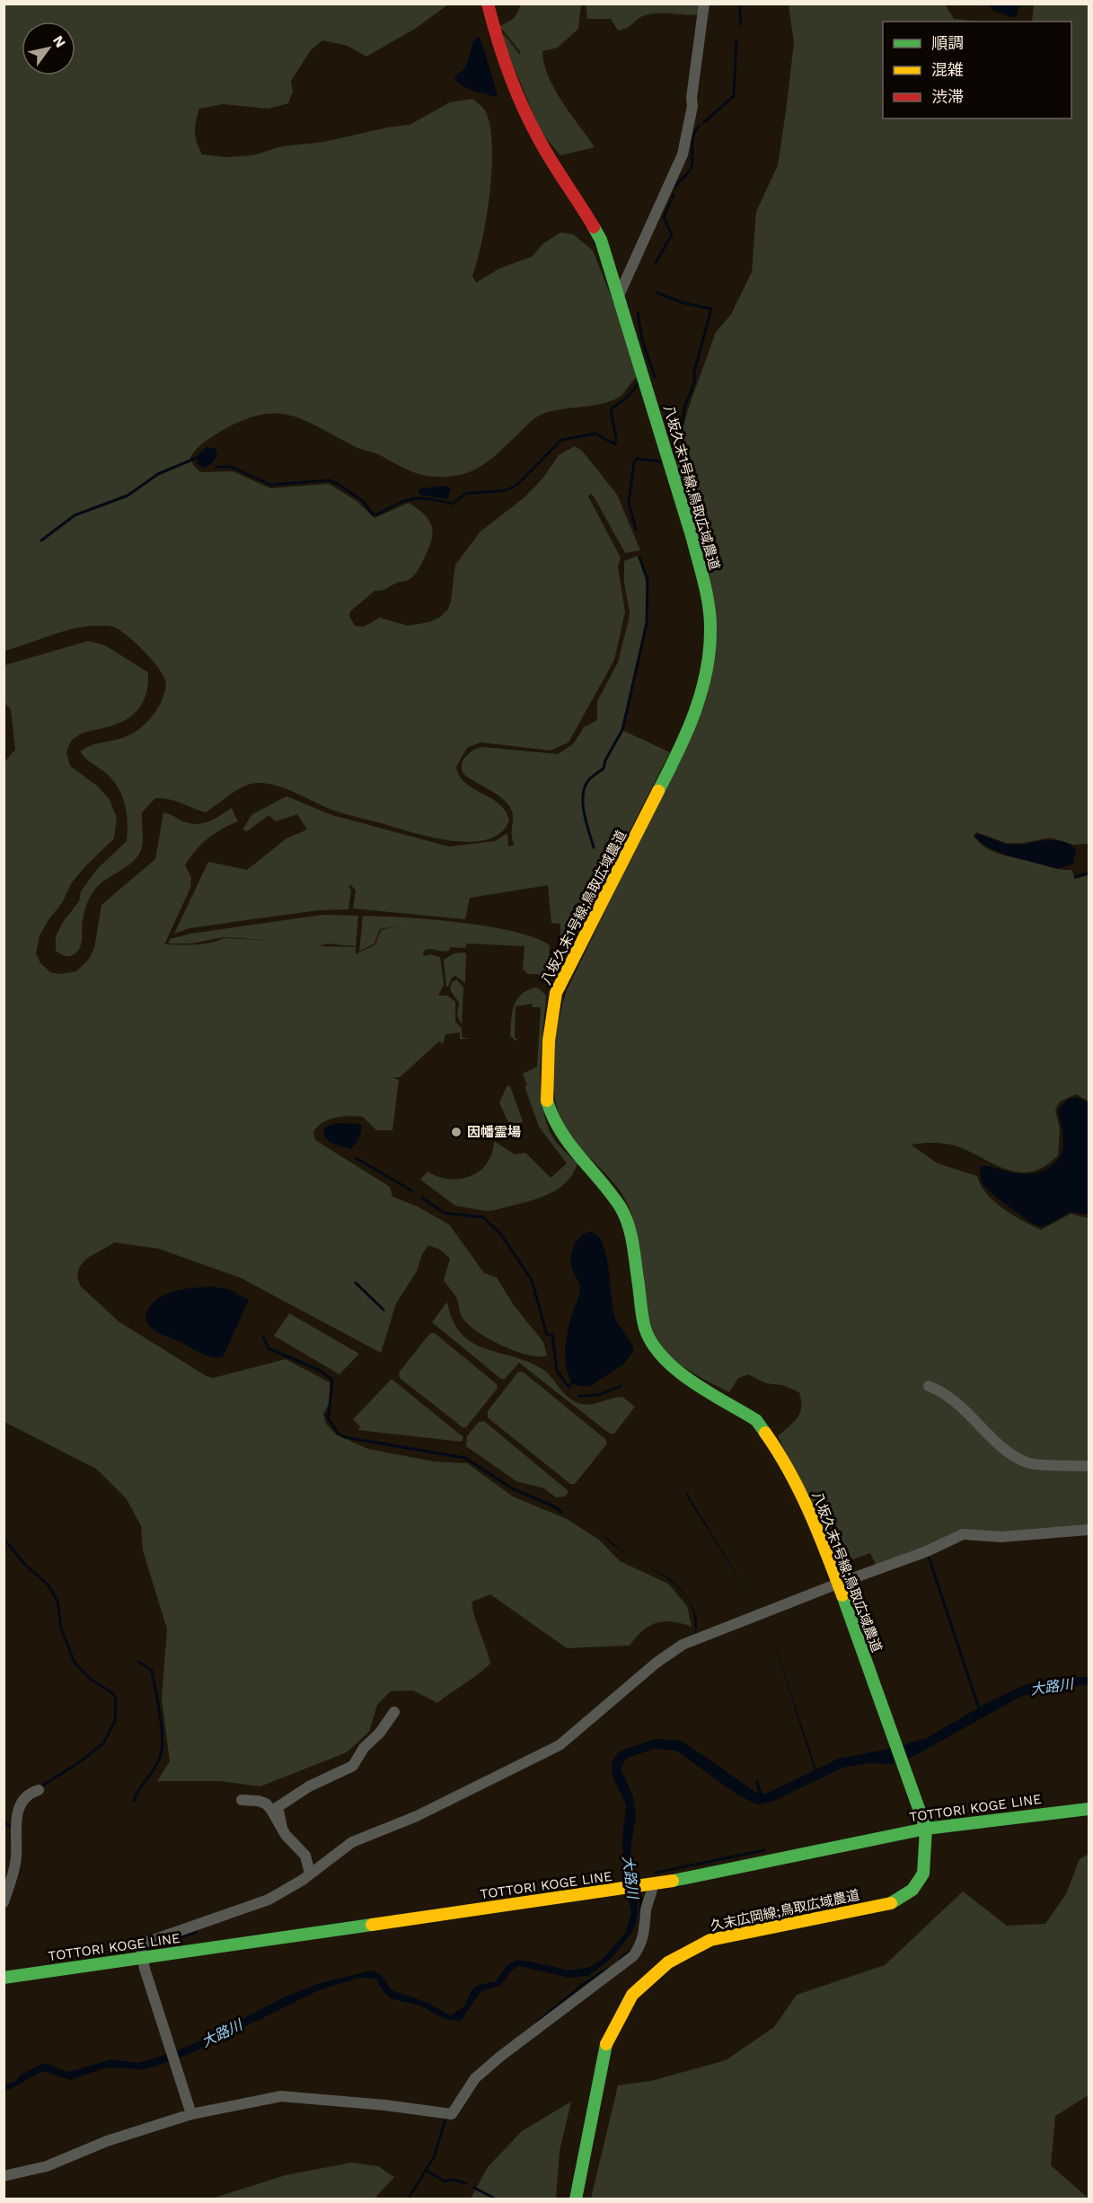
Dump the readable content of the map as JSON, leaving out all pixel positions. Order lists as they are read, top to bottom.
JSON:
{
  "streets": {
    "street": ["八坂久末1号線;鳥取広域農道", "TOTTORI KOGE LINE", "久末広岡線;鳥取広域農道"]
  },
  "crossings": [
    ["八坂久末1号線;鳥取広域農道", "TOTTORI KOGE LINE"],
    ["八坂久末1号線;鳥取広域農道", "久末広岡線;鳥取広域農道"],
    ["TOTTORI KOGE LINE", "久末広岡線;鳥取広域農道"]
  ],
  "water": ["大路川"],
  "places": ["因幡霊場"],
  "legend": ["順調", "混雑", "渋滞"],
  "north": "top right"
}
